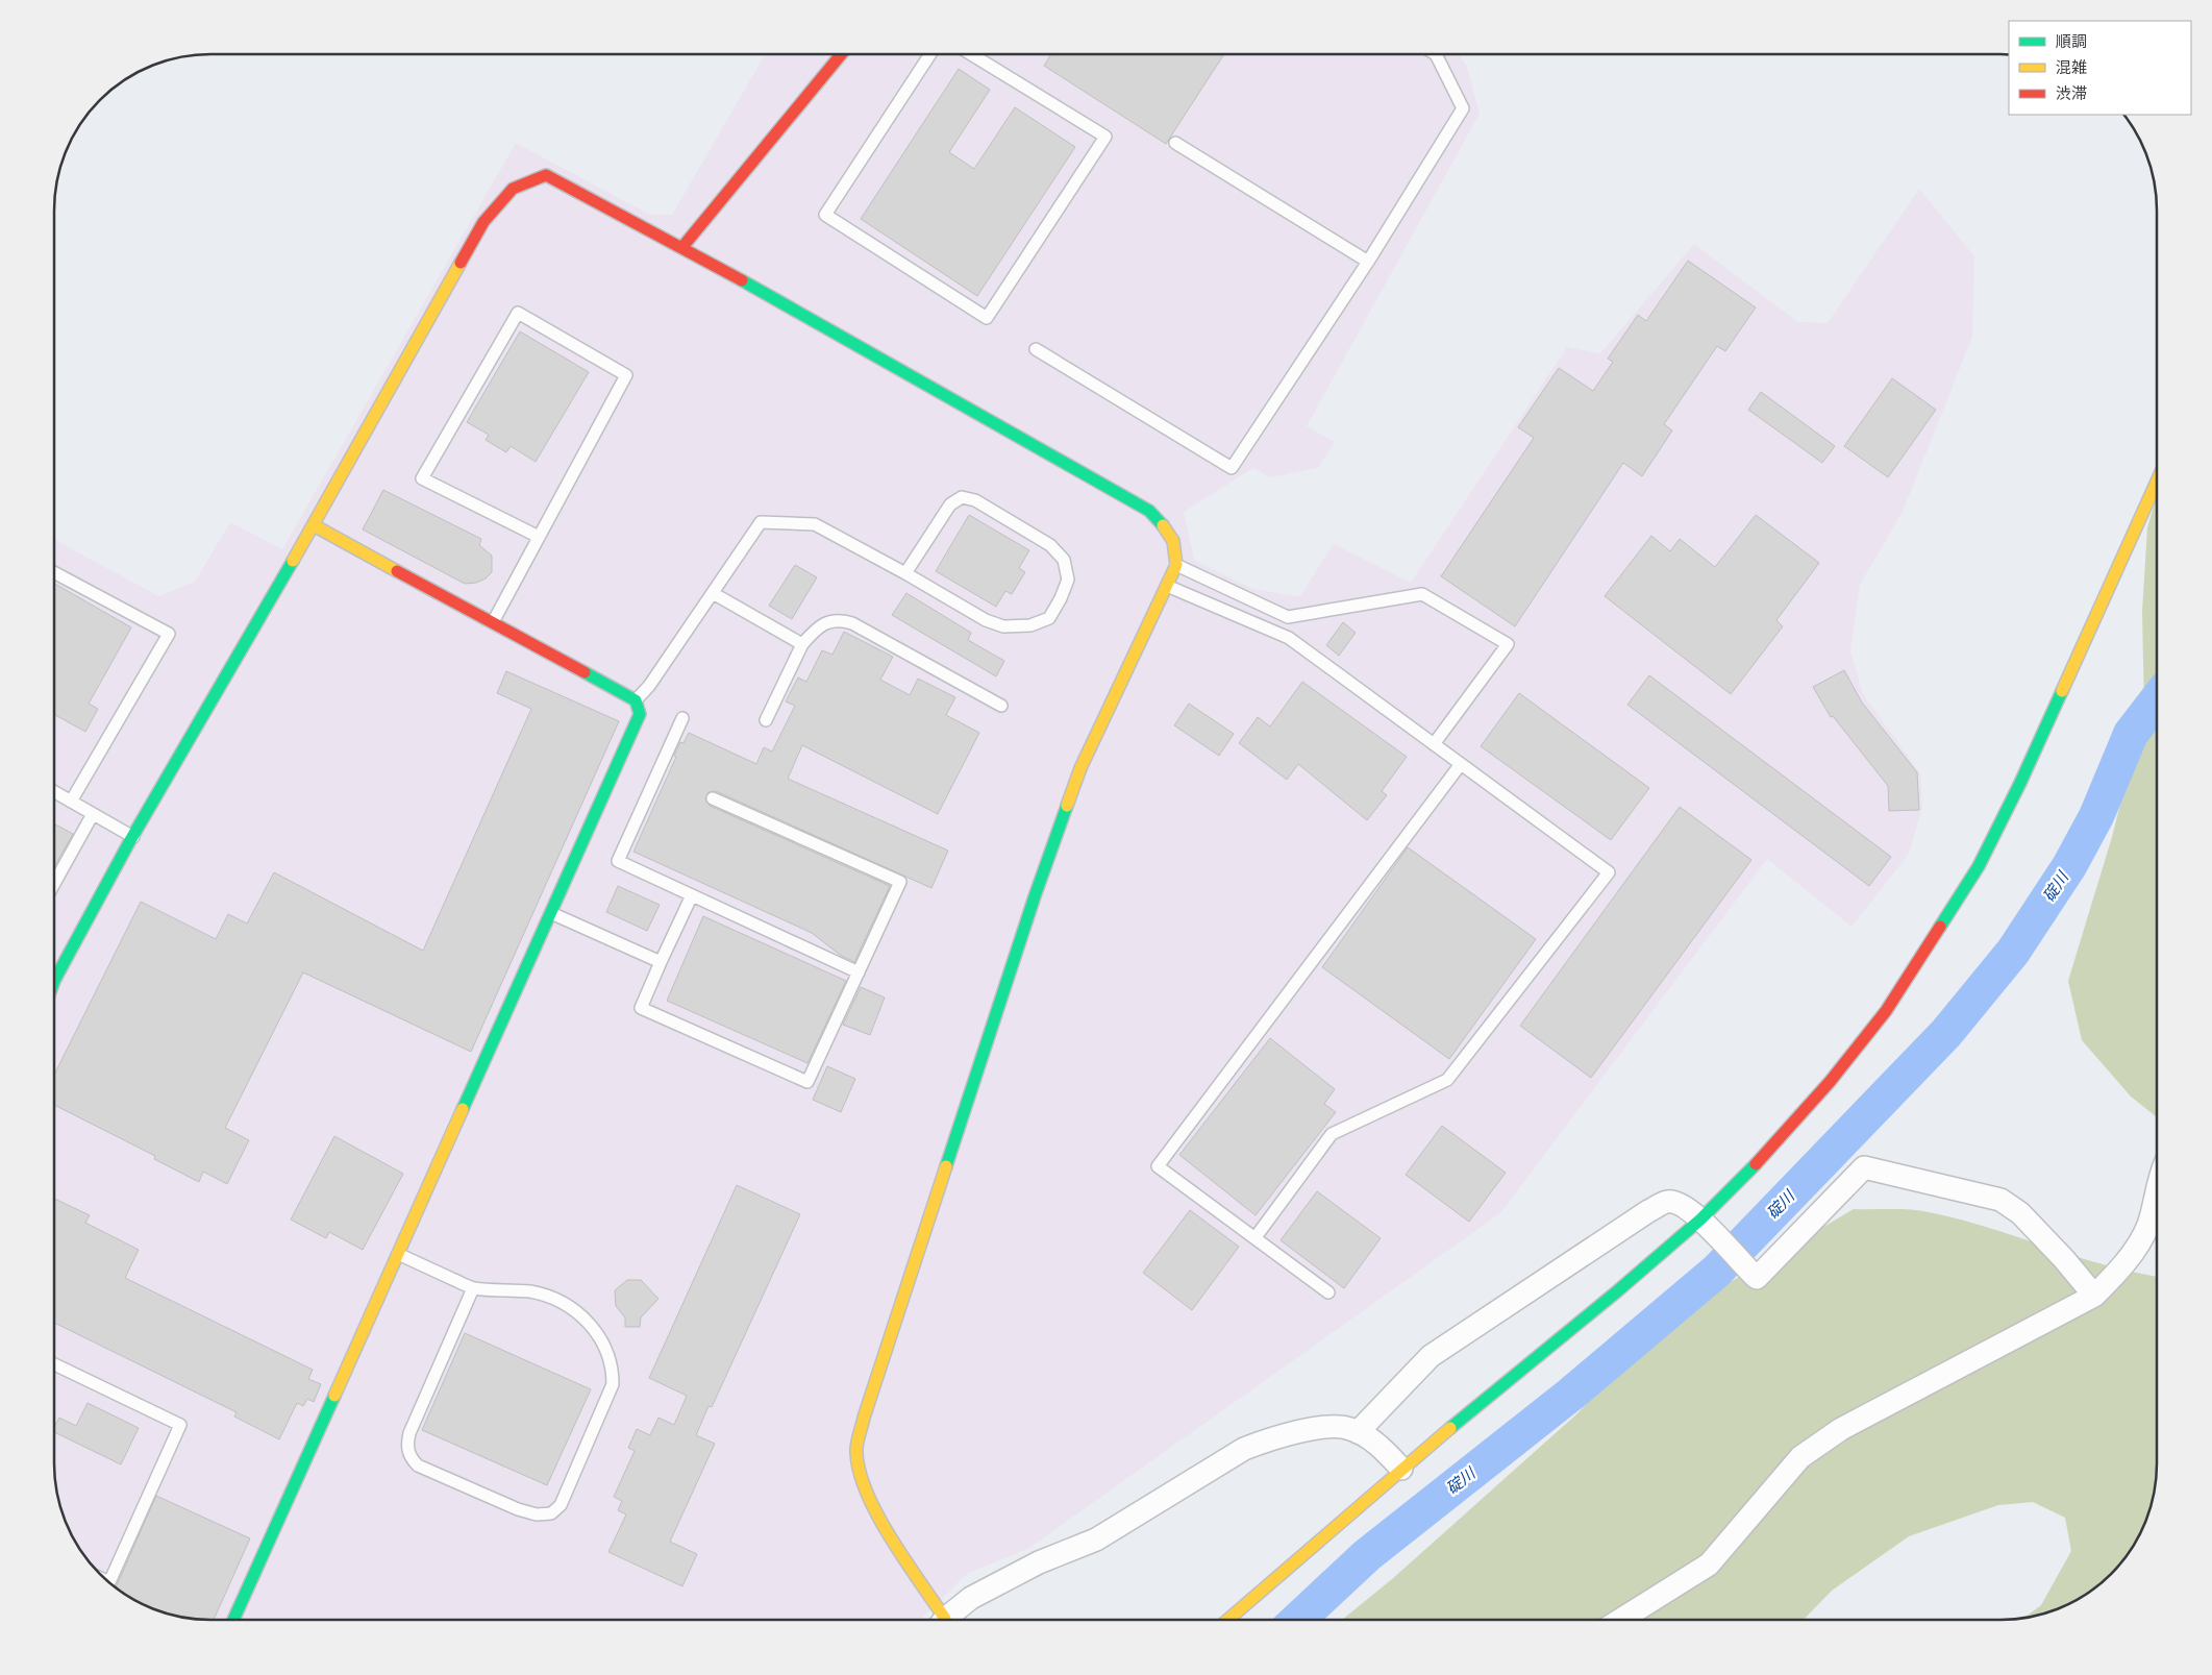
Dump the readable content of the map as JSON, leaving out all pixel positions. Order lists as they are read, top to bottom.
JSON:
{
  "water": ["碇川"],
  "legend": ["順調", "混雑", "渋滞"]
}
